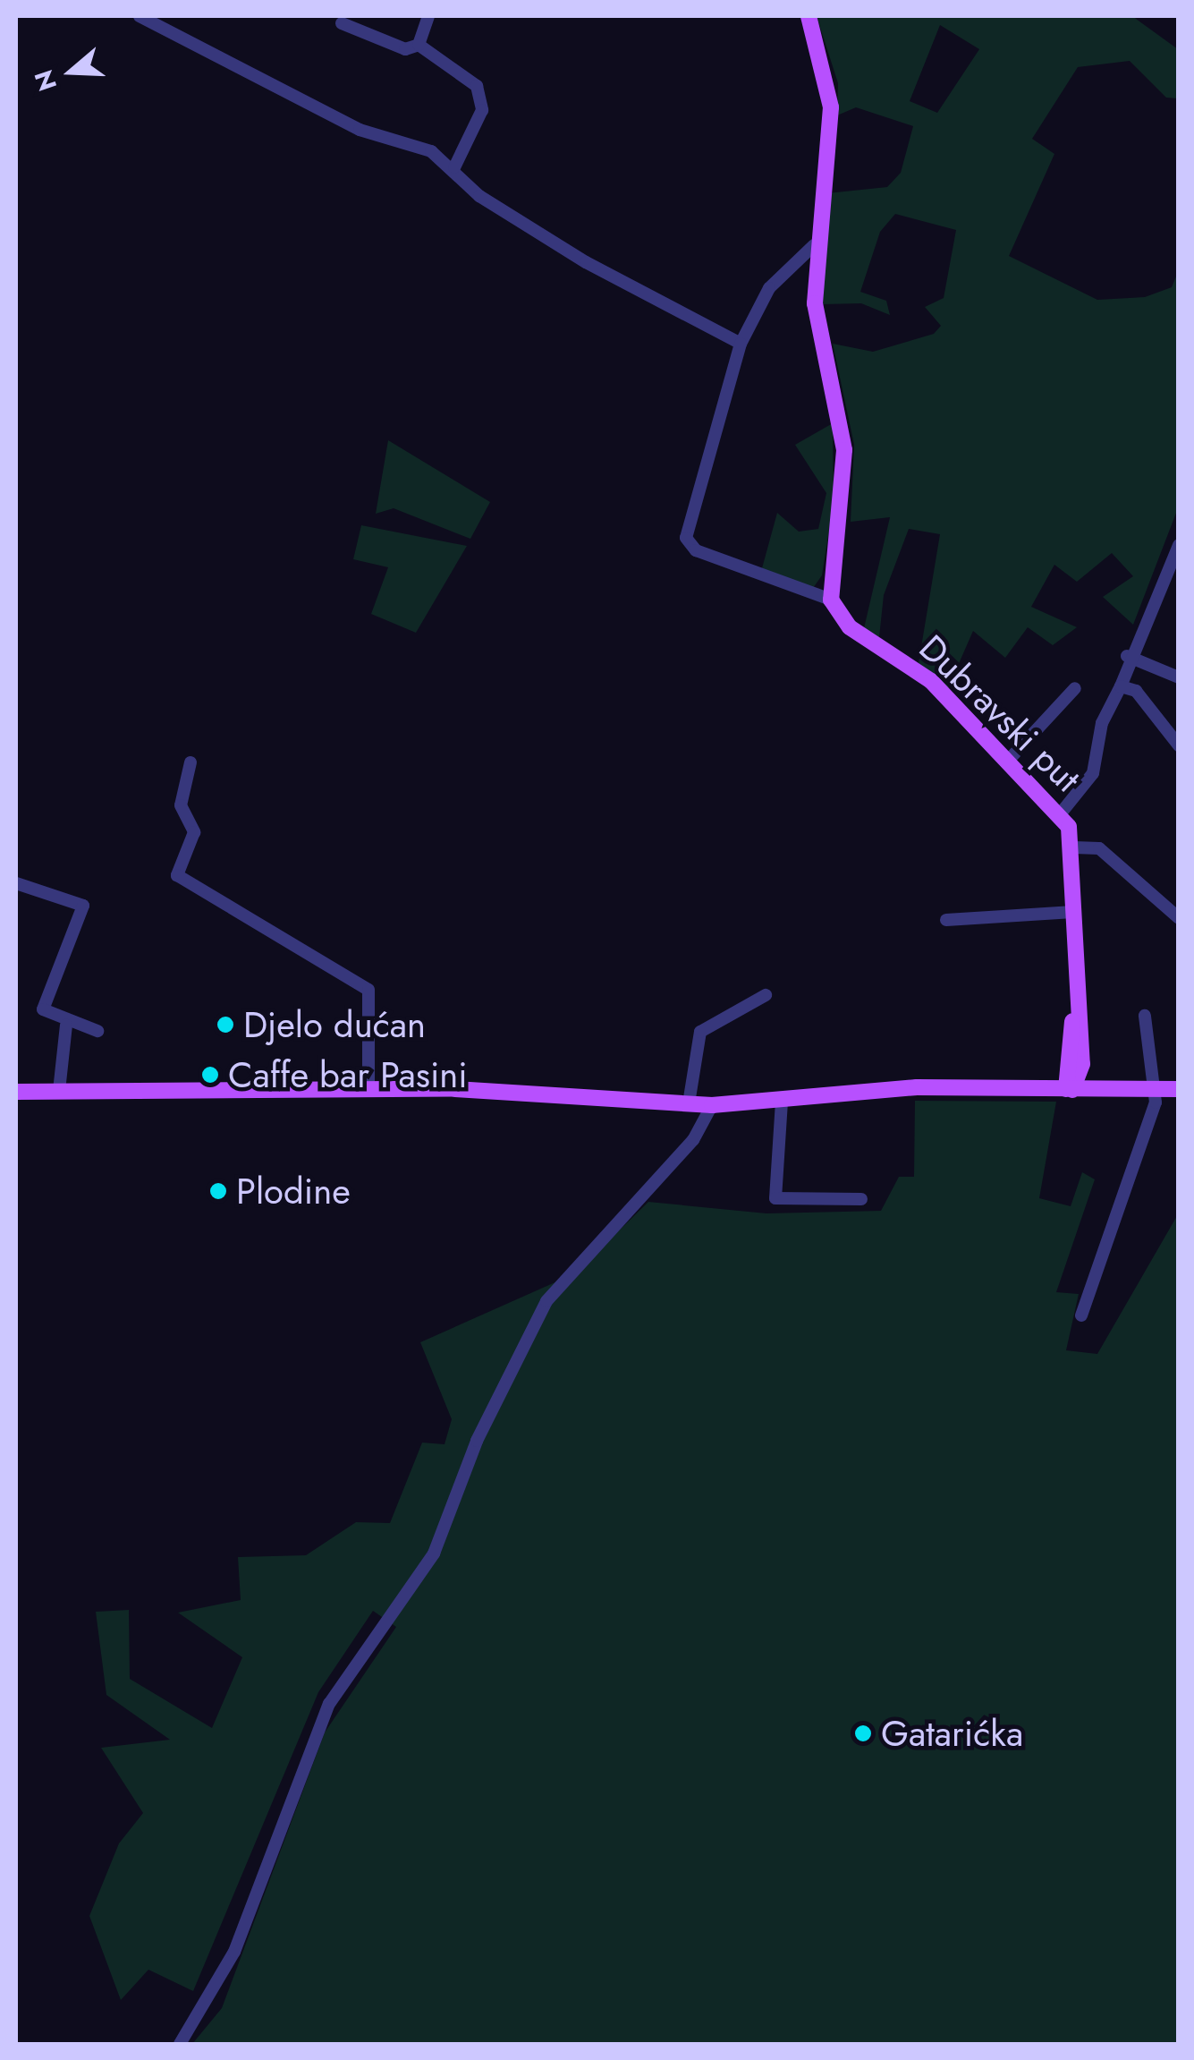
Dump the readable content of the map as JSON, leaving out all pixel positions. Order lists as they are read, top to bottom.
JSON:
{
  "streets": {
    "main road": ["Dubravski put"]
  },
  "places": [
    "Djelo dućan",
    "Caffe bar Pasini",
    "Plodine",
    "Gatarićka"
  ],
  "north": "left"
}
